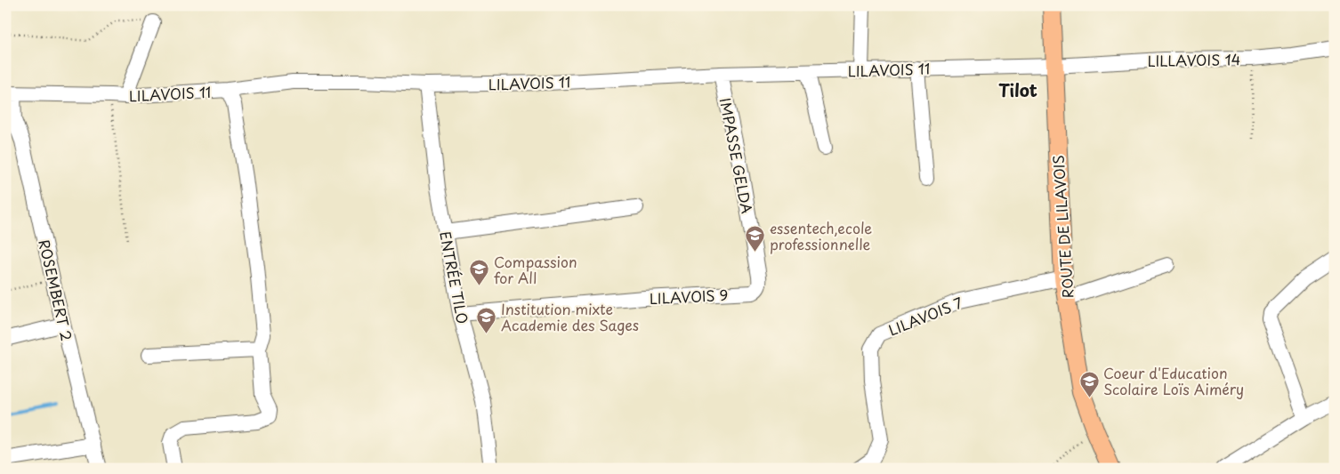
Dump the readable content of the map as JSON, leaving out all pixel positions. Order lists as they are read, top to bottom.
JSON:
{
  "streets": {
    "main road": ["ROUTE DE LILAVOIS"],
    "street": [
      "LILLAVOIS 14",
      "LILAVOIS 11",
      "IMPASSE GELDA",
      "ENTRÉE TILO",
      "ROSEMBERT 2",
      "LILAVOIS 9",
      "LILAVOIS 7"
    ]
  },
  "crossings": [
    ["LILLAVOIS 14", "LILAVOIS 11"],
    ["LILLAVOIS 14", "ROUTE DE LILAVOIS"],
    ["LILAVOIS 11", "IMPASSE GELDA"],
    ["LILAVOIS 11", "ROUTE DE LILAVOIS"],
    ["LILAVOIS 11", "ENTRÉE TILO"],
    ["IMPASSE GELDA", "LILAVOIS 9"],
    ["ROUTE DE LILAVOIS", "LILAVOIS 7"],
    ["ENTRÉE TILO", "LILAVOIS 9"]
  ],
  "districts": ["Tilot"],
  "places": {
    "school or university": [
      "essentech,ecole professionnelle",
      "Compassion for All",
      "Institution mixte Academie des Sages",
      "Coeur d'Education Scolaire Loïs Aiméry"
    ]
  }
}
